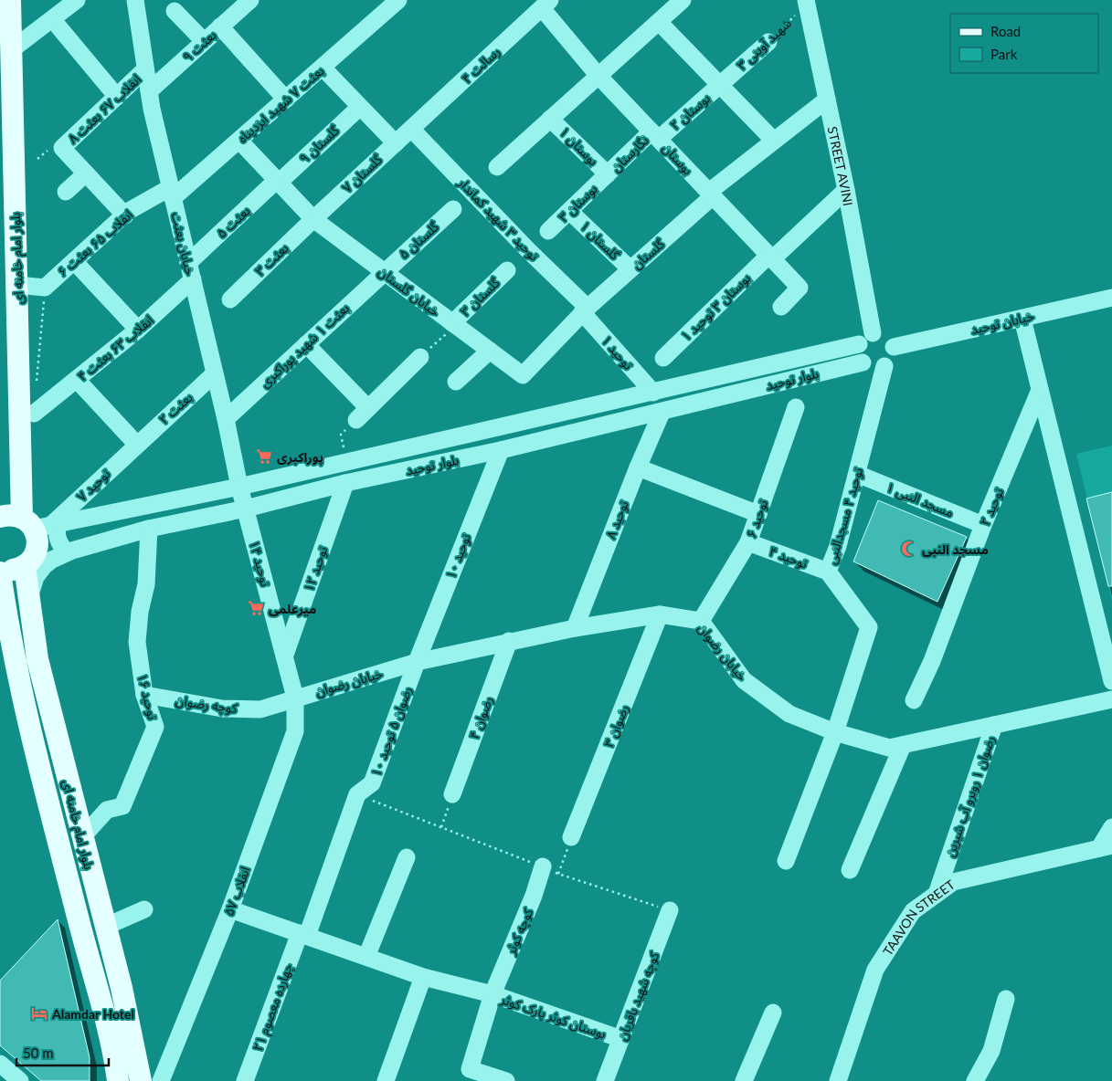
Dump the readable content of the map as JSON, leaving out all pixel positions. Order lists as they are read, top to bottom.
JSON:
{
  "streets": {
    "main road": ["بلوار امام خامنه ای"],
    "street": [
      "شهید آوینی ۳",
      "بعثت ۹",
      "رسالت ۴",
      "بعثت ۷ شهید ایزدپناه",
      "انقلاب ۶۷ بعثت ۸",
      "بوستان ۲",
      "گلستان ۹",
      "بوستان ۱",
      "نگارستان",
      "بوستان",
      "STREET AVINI",
      "گلستان ۷",
      "بوستان ۳",
      "توحید ۳ شهید کماندار",
      "بعثت ۵",
      "گلستان ۵",
      "گلستان ۱",
      "انقلاب ۶۵ بعثت ۶",
      "خیابان بعثت",
      "گلستان",
      "بعثت ۳",
      "خیابان گلستان",
      "گلستان ۳",
      "بوستان ۳ توحید ۱",
      "خیابان توحید",
      "بعثت ۱ شهید پوراکبری",
      "انقلاب ۶۳ بعثت ۴",
      "توحید ۱",
      "بلوار توحید",
      "بعثت ۲",
      "توحید ۷",
      "مسجد النبی ۱",
      "توحید ۲",
      "توحید ۴ مسجدالنبی",
      "توحید ۶",
      "توحید ۸",
      "توحید ۱۰",
      "توحید ۴",
      "توحید ۱۴",
      "توحید ۱۲",
      "خیابان رضوان",
      "توحید ۱۶",
      "کوچه رضوان",
      "رضوان ۴",
      "رضوان ۳",
      "رضوان ۵ توحید ۱۰",
      "رضوان ۱ روبرو آب شیرین",
      "انقلاب ۵۷",
      "TAAVON STREET",
      "کوچه کوثر",
      "کوچه شهید باقریان",
      "چهارده معصوم ۲۱",
      "بوستان کوثر پارک کوثر"
    ]
  },
  "crossings": [
    ["شهید آوینی ۳", "بوستان ۲"],
    ["شهید آوینی ۳", "STREET AVINI"],
    ["بعثت ۹", "خیابان بعثت"],
    ["رسالت ۴", "بوستان"],
    ["رسالت ۴", "گلستان ۷"],
    ["رسالت ۴", "توحید ۳ شهید کماندار"],
    ["بعثت ۷ شهید ایزدپناه", "انقلاب ۶۵ بعثت ۶"],
    ["بعثت ۷ شهید ایزدپناه", "خیابان بعثت"],
    ["بعثت ۷ شهید ایزدپناه", "خیابان گلستان"],
    ["انقلاب ۶۷ بعثت ۸", "خیابان بعثت"],
    ["بوستان ۲", "نگارستان"],
    ["بوستان ۲", "بوستان"],
    ["گلستان ۹", "بعثت ۵"],
    ["گلستان ۹", "خیابان گلستان"],
    ["بوستان ۱", "نگارستان"],
    ["بوستان ۱", "بوستان"],
    ["بوستان ۱", "بوستان ۳"],
    ["نگارستان", "بوستان"],
    ["نگارستان", "بوستان ۳"],
    ["بوستان", "گلستان"],
    ["بوستان", "بوستان ۳ توحید ۱"],
    ["STREET AVINI", "گلستان"],
    ["STREET AVINI", "بوستان ۳ توحید ۱"],
    ["STREET AVINI", "خیابان توحید"],
    ["STREET AVINI", "بلوار توحید"],
    ["STREET AVINI", "توحید ۴ مسجدالنبی"],
    ["گلستان ۷", "توحید ۳ شهید کماندار"],
    ["گلستان ۷", "بعثت ۳"],
    ["گلستان ۷", "خیابان گلستان"],
    ["بوستان ۳", "گلستان ۱"],
    ["توحید ۳ شهید کماندار", "گلستان"],
    ["توحید ۳ شهید کماندار", "خیابان گلستان"],
    ["توحید ۳ شهید کماندار", "توحید ۱"],
    ["بعثت ۵", "خیابان بعثت"],
    ["بعثت ۵", "خیابان گلستان"],
    ["بعثت ۵", "انقلاب ۶۳ بعثت ۴"],
    ["گلستان ۵", "خیابان گلستان"],
    ["گلستان ۵", "بعثت ۱ شهید پوراکبری"],
    ["گلستان ۱", "گلستان"],
    ["انقلاب ۶۵ بعثت ۶", "خیابان بعثت"],
    ["خیابان بعثت", "بعثت ۱ شهید پوراکبری"],
    ["خیابان بعثت", "انقلاب ۶۳ بعثت ۴"],
    ["خیابان بعثت", "بلوار توحید"],
    ["خیابان بعثت", "بعثت ۲"],
    ["خیابان بعثت", "توحید ۱۴"],
    ["گلستان", "خیابان گلستان"],
    ["گلستان", "توحید ۱"],
    ["بلوار امام خامنه ای", "بلوار توحید"],
    ["بلوار امام خامنه ای", "توحید ۷"],
    ["بلوار امام خامنه ای", "توحید ۱۶"],
    ["بعثت ۳", "خیابان گلستان"],
    ["خیابان گلستان", "گلستان ۳"],
    ["خیابان گلستان", "بعثت ۱ شهید پوراکبری"],
    ["خیابان گلستان", "توحید ۱"],
    ["خیابان توحید", "بلوار توحید"],
    ["خیابان توحید", "توحید ۴ مسجدالنبی"],
    ["توحید ۱", "بلوار توحید"],
    ["بلوار توحید", "توحید ۷"],
    ["بلوار توحید", "توحید ۴ مسجدالنبی"],
    ["بلوار توحید", "توحید ۸"],
    ["بلوار توحید", "توحید ۱۰"],
    ["بلوار توحید", "توحید ۱۴"],
    ["بلوار توحید", "توحید ۱۲"],
    ["بلوار توحید", "توحید ۱۶"],
    ["بعثت ۲", "توحید ۷"],
    ["مسجد النبی ۱", "توحید ۲"],
    ["مسجد النبی ۱", "توحید ۴ مسجدالنبی"],
    ["توحید ۴ مسجدالنبی", "توحید ۴"],
    ["توحید ۴ مسجدالنبی", "خیابان رضوان"],
    ["توحید ۶", "توحید ۴"],
    ["توحید ۶", "خیابان رضوان"],
    ["توحید ۸", "خیابان رضوان"],
    ["توحید ۱۰", "خیابان رضوان"],
    ["توحید ۱۰", "رضوان ۵ توحید ۱۰"],
    ["توحید ۱۴", "توحید ۱۲"],
    ["توحید ۱۴", "خیابان رضوان"],
    ["توحید ۱۴", "کوچه رضوان"],
    ["توحید ۱۴", "انقلاب ۵۷"],
    ["خیابان رضوان", "کوچه رضوان"],
    ["خیابان رضوان", "رضوان ۴"],
    ["خیابان رضوان", "رضوان ۳"],
    ["خیابان رضوان", "رضوان ۵ توحید ۱۰"],
    ["خیابان رضوان", "رضوان ۱ روبرو آب شیرین"],
    ["خیابان رضوان", "انقلاب ۵۷"],
    ["توحید ۱۶", "کوچه رضوان"],
    ["کوچه رضوان", "انقلاب ۵۷"],
    ["رضوان ۵ توحید ۱۰", "چهارده معصوم ۲۱"],
    ["رضوان ۱ روبرو آب شیرین", "TAAVON STREET"],
    ["کوچه کوثر", "بوستان کوثر پارک کوثر"],
    ["کوچه شهید باقریان", "بوستان کوثر پارک کوثر"]
  ],
  "places": {
    "supermarket": ["پوراکبری", "میرعلمی"],
    "mosque": ["مسجد النبی"],
    "hotel": ["Alamdar Hotel"]
  },
  "legend": ["Road", "Park"],
  "scale_bar": "50 m"
}
